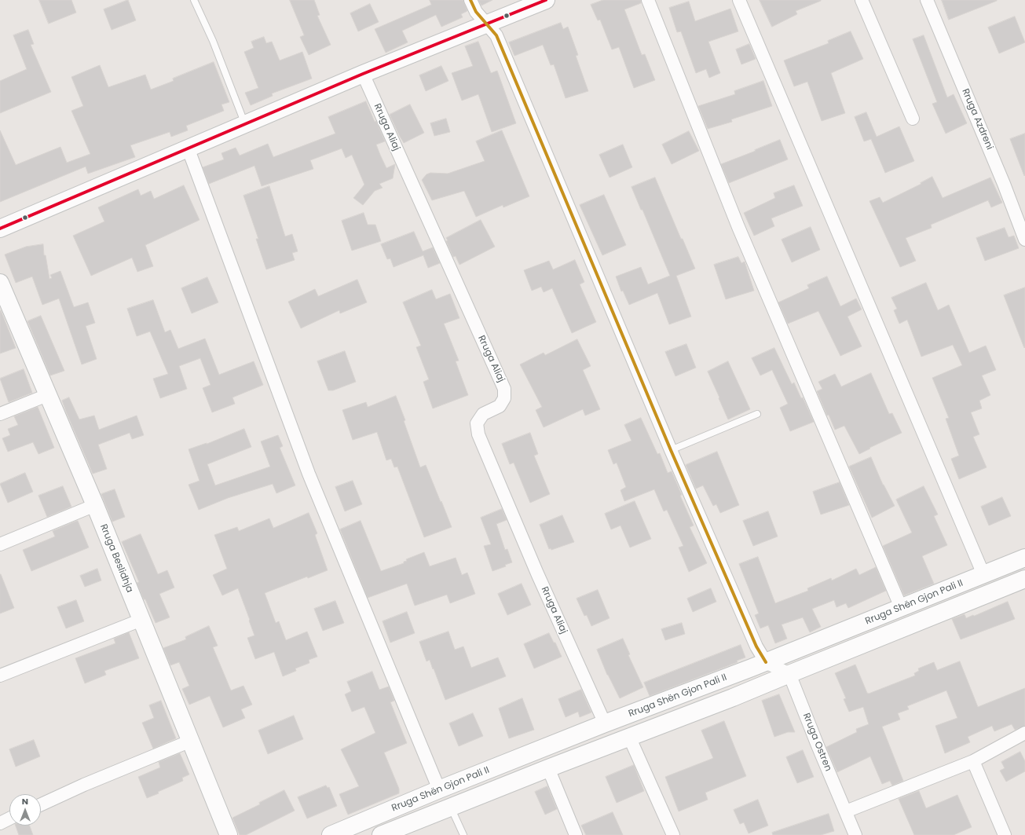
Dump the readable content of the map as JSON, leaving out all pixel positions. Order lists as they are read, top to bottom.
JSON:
{
  "streets": {
    "street": [
      "Rruga Azdreni",
      "Rruga Aliaj",
      "Rruga Beslidhja",
      "Rruga Shën Gjon Pali II",
      "Rruga Ostren"
    ]
  },
  "crossings": [
    ["Rruga Aliaj", "Rruga Shën Gjon Pali II"],
    ["Rruga Shën Gjon Pali II", "Rruga Ostren"]
  ],
  "north": "top"
}
